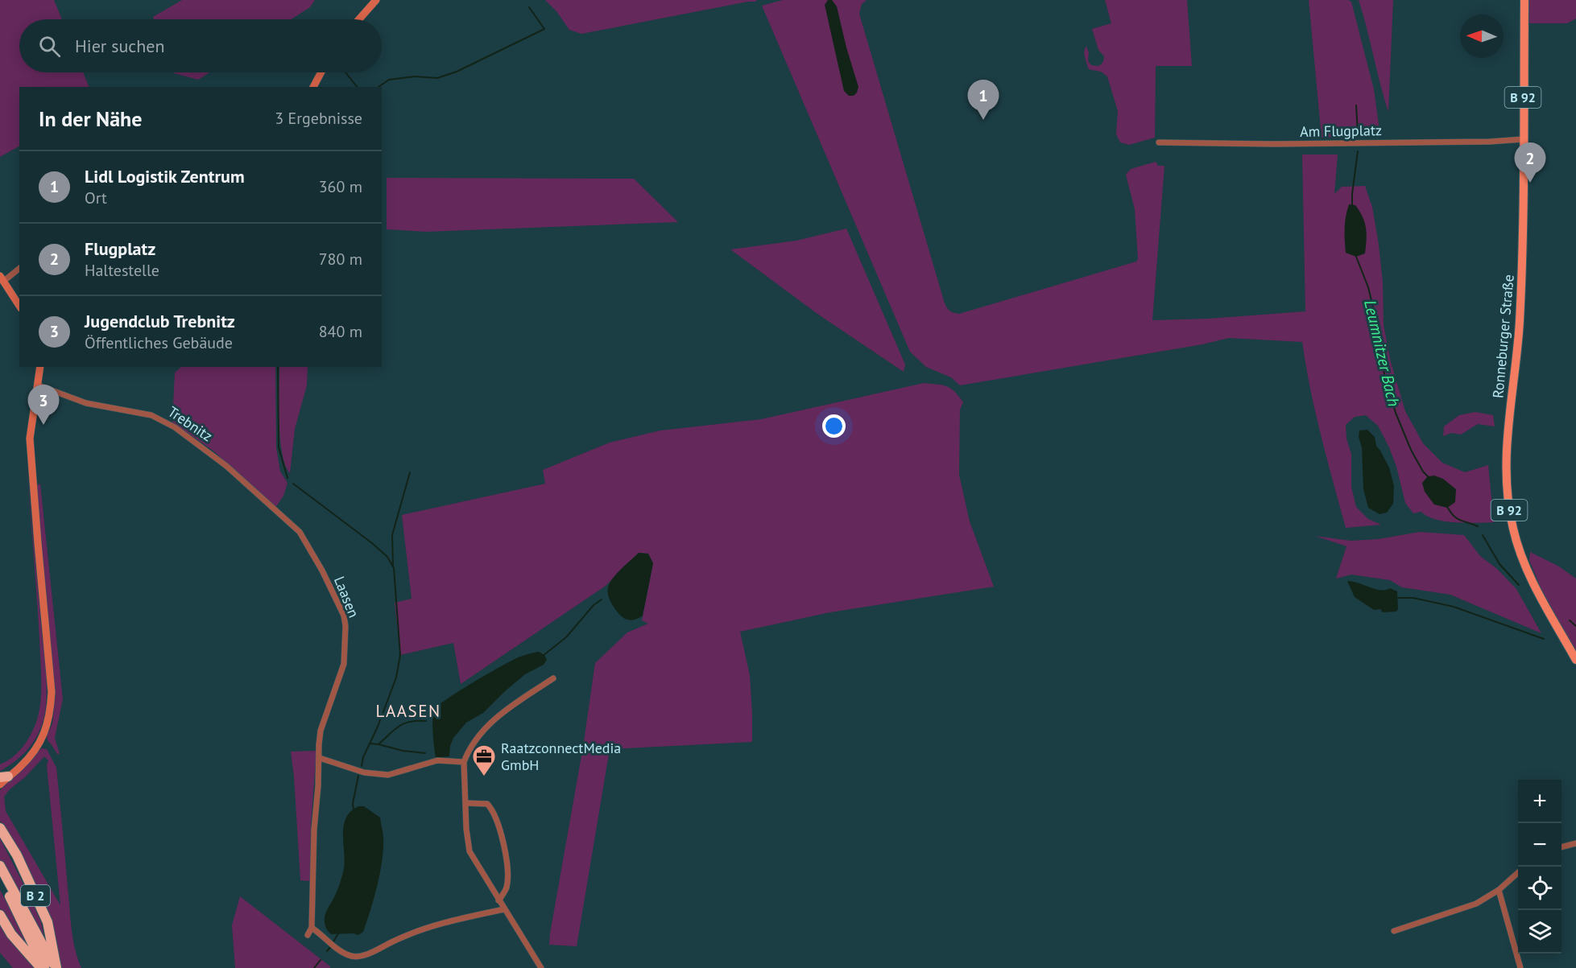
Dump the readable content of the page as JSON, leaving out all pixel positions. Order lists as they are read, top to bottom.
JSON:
{
  "streets": {
    "highway": ["B 2"],
    "main road": ["B 92", "Ronneburger Straße"],
    "street": ["Am Flugplatz", "Trebnitz", "Laasen"]
  },
  "crossings": [
    ["Am Flugplatz", "Ronneburger Straße"],
    ["Trebnitz", "Laasen"]
  ],
  "districts": ["LAASEN"],
  "water": ["Leumnitzer Bach"],
  "places": {
    "office": ["RaatzconnectMedia GmbH"]
  },
  "north": "left",
  "page": {
    "search": "Hier suchen",
    "pins": ["1", "2", "3"],
    "heading": ["In der Nähe", "3 Ergebnisse"],
    "list": [
      {
        "mark": "1",
        "name": "Lidl Logistik Zentrum",
        "note": "Ort",
        "value": "360 m"
      },
      {
        "mark": "2",
        "name": "Flugplatz",
        "note": "Haltestelle",
        "value": "780 m"
      },
      {
        "mark": "3",
        "name": "Jugendclub Trebnitz",
        "note": "Öffentliches Gebäude",
        "value": "840 m"
      }
    ],
    "map_buttons": ["+", "−"]
  }
}
